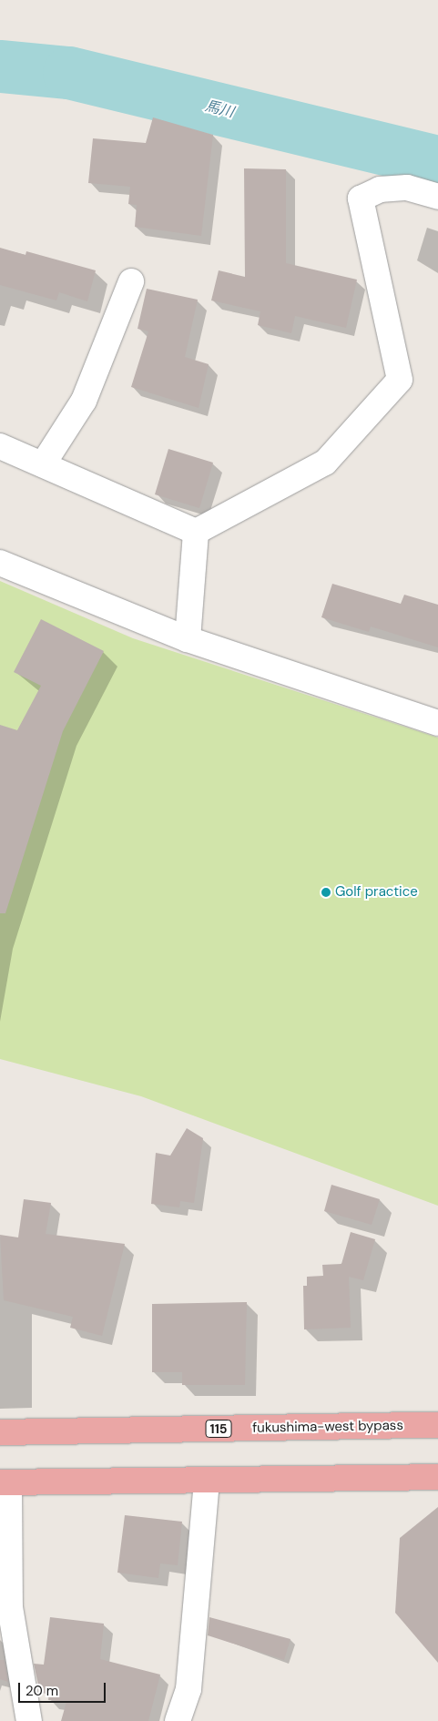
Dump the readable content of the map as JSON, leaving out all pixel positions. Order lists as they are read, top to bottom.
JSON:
{
  "streets": {
    "highway": ["fukushima-west bypass", "115"]
  },
  "water": ["馬川"],
  "places": ["Golf practice"],
  "scale_bar": "20 m"
}
